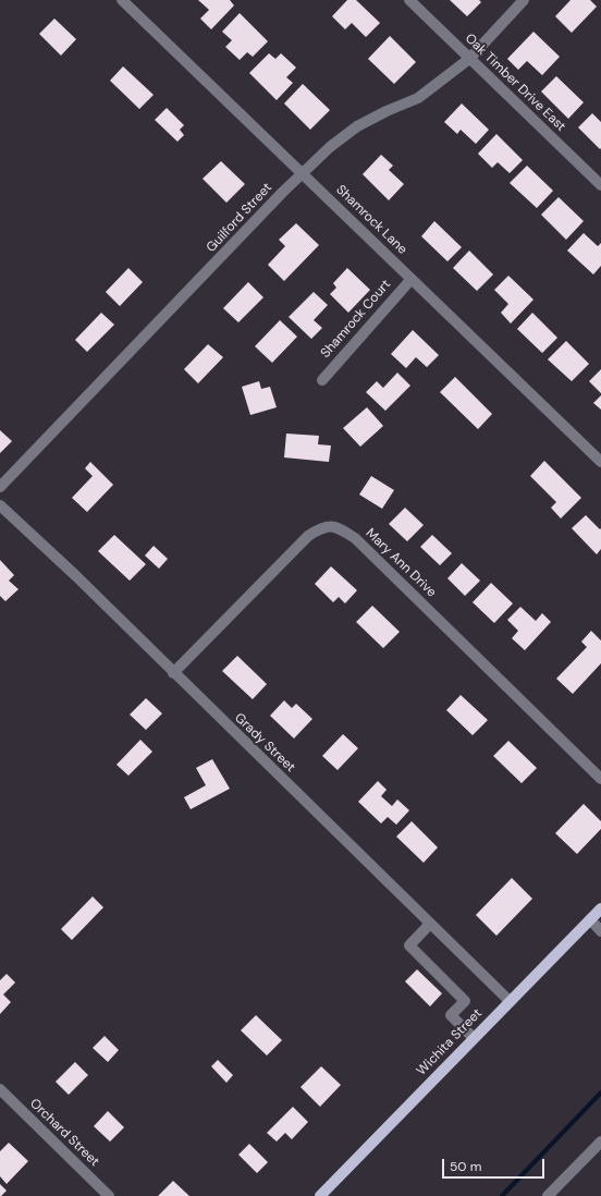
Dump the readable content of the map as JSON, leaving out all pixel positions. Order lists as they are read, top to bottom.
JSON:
{
  "streets": {
    "main road": ["Wichita Street"],
    "street": [
      "Oak Timber Drive East",
      "Guilford Street",
      "Shamrock Lane",
      "Shamrock Court",
      "Mary Ann Drive",
      "Grady Street",
      "Orchard Street"
    ]
  },
  "crossings": [
    ["Oak Timber Drive East", "Guilford Street"],
    ["Guilford Street", "Shamrock Lane"],
    ["Shamrock Lane", "Shamrock Court"],
    ["Mary Ann Drive", "Grady Street"],
    ["Grady Street", "Wichita Street"]
  ],
  "scale_bar": "50 m"
}
